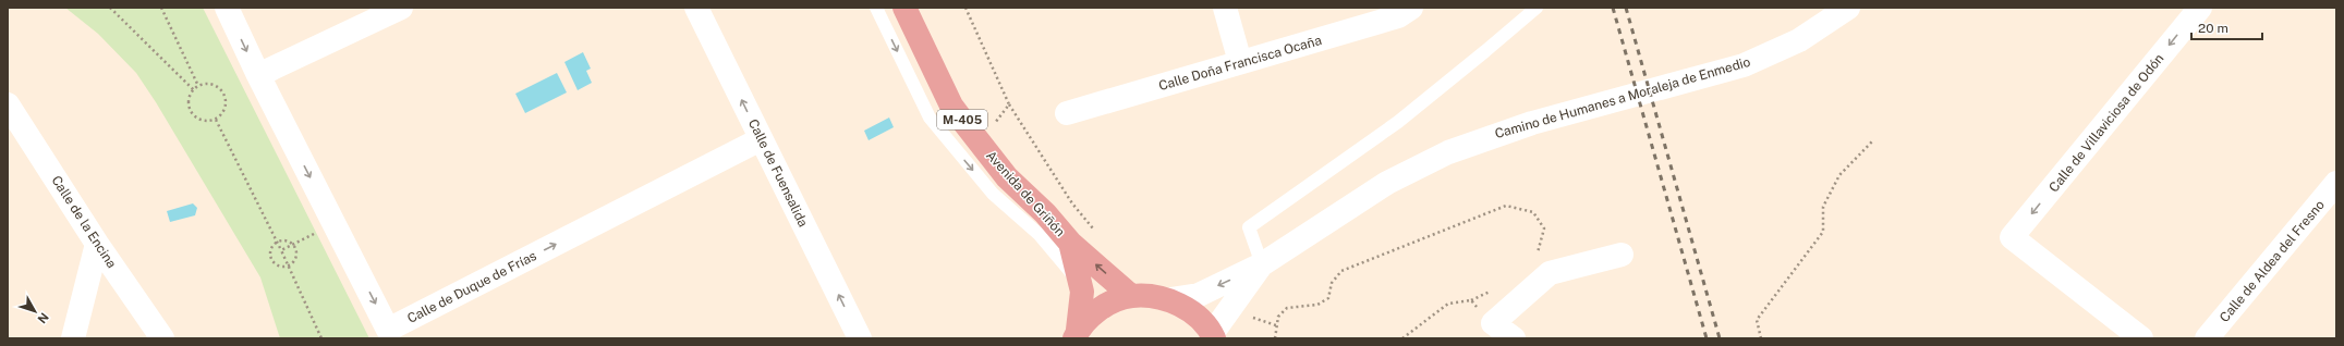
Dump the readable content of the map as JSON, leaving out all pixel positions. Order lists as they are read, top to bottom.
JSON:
{
  "streets": {
    "main road": ["M-405", "Avenida de Griñón"],
    "street": [
      "Calle Doña Francisca Ocaña",
      "Camino de Humanes a Moraleja de Enmedio",
      "Calle de Villaviciosa de Odón",
      "Calle de Fuensalida",
      "Calle de la Encina",
      "Calle de Aldea del Fresno",
      "Calle de Duque de Frías"
    ]
  },
  "crossings": [
    ["Camino de Humanes a Moraleja de Enmedio", "M-405"],
    ["M-405", "Avenida de Griñón"],
    ["Calle de Fuensalida", "Calle de Duque de Frías"]
  ],
  "one_way": ["Calle de Fuensalida"],
  "scale_bar": "20 m",
  "north": "bottom right"
}
